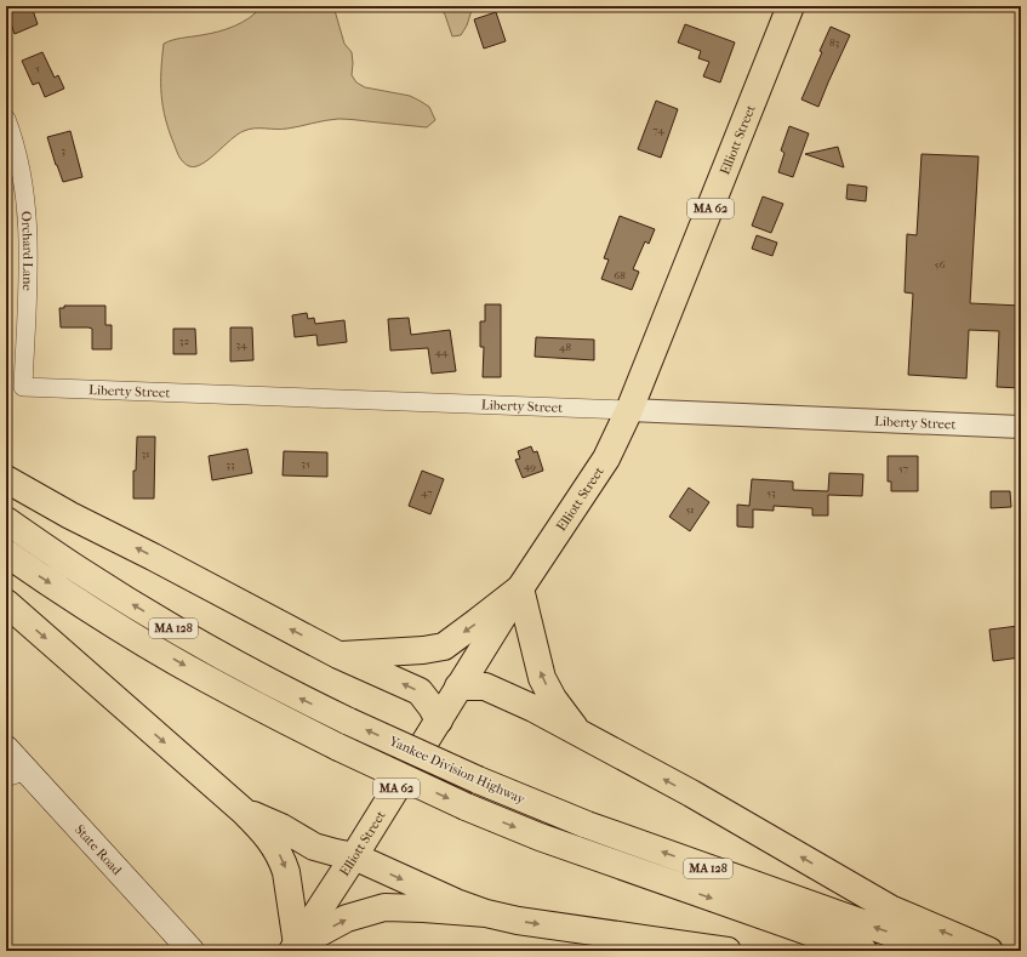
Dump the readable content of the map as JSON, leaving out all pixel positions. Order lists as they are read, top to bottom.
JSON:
{
  "streets": {
    "main road": [
      "Elliott Street",
      "MA 62",
      "MA 128",
      "Yankee Division Highway",
      "State Road"
    ],
    "street": ["Orchard Lane", "Liberty Street"]
  },
  "crossings": [
    ["Elliott Street", "Liberty Street"],
    ["Orchard Lane", "Liberty Street"]
  ],
  "house_numbers": [
    "83",
    "5",
    "74",
    "3",
    "56",
    "68",
    "32",
    "34",
    "48",
    "44",
    "31",
    "35",
    "33",
    "49",
    "57",
    "47",
    "53",
    "51"
  ]
}
